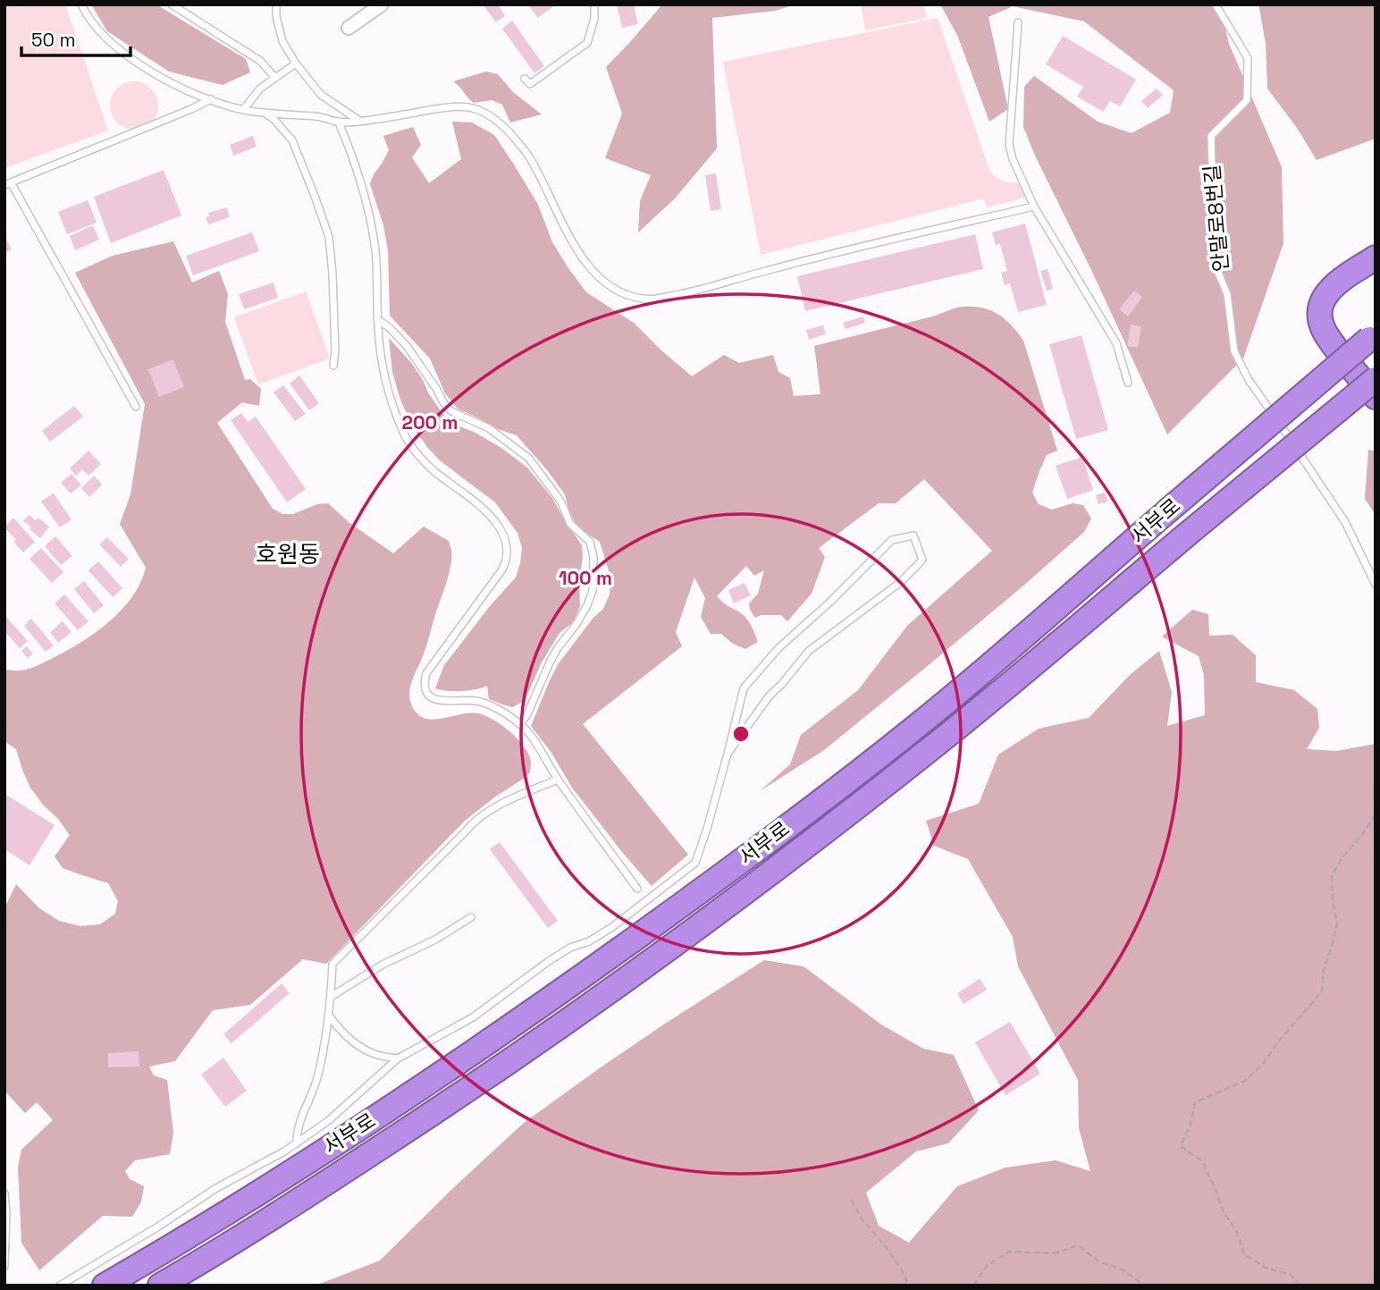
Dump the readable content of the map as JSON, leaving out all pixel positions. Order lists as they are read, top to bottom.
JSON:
{
  "streets": {
    "highway": ["서부로"],
    "lane": ["안말로8번길"]
  },
  "districts": ["호원동"],
  "scale_bar": "50 m",
  "rings": ["200 m", "100 m"]
}
